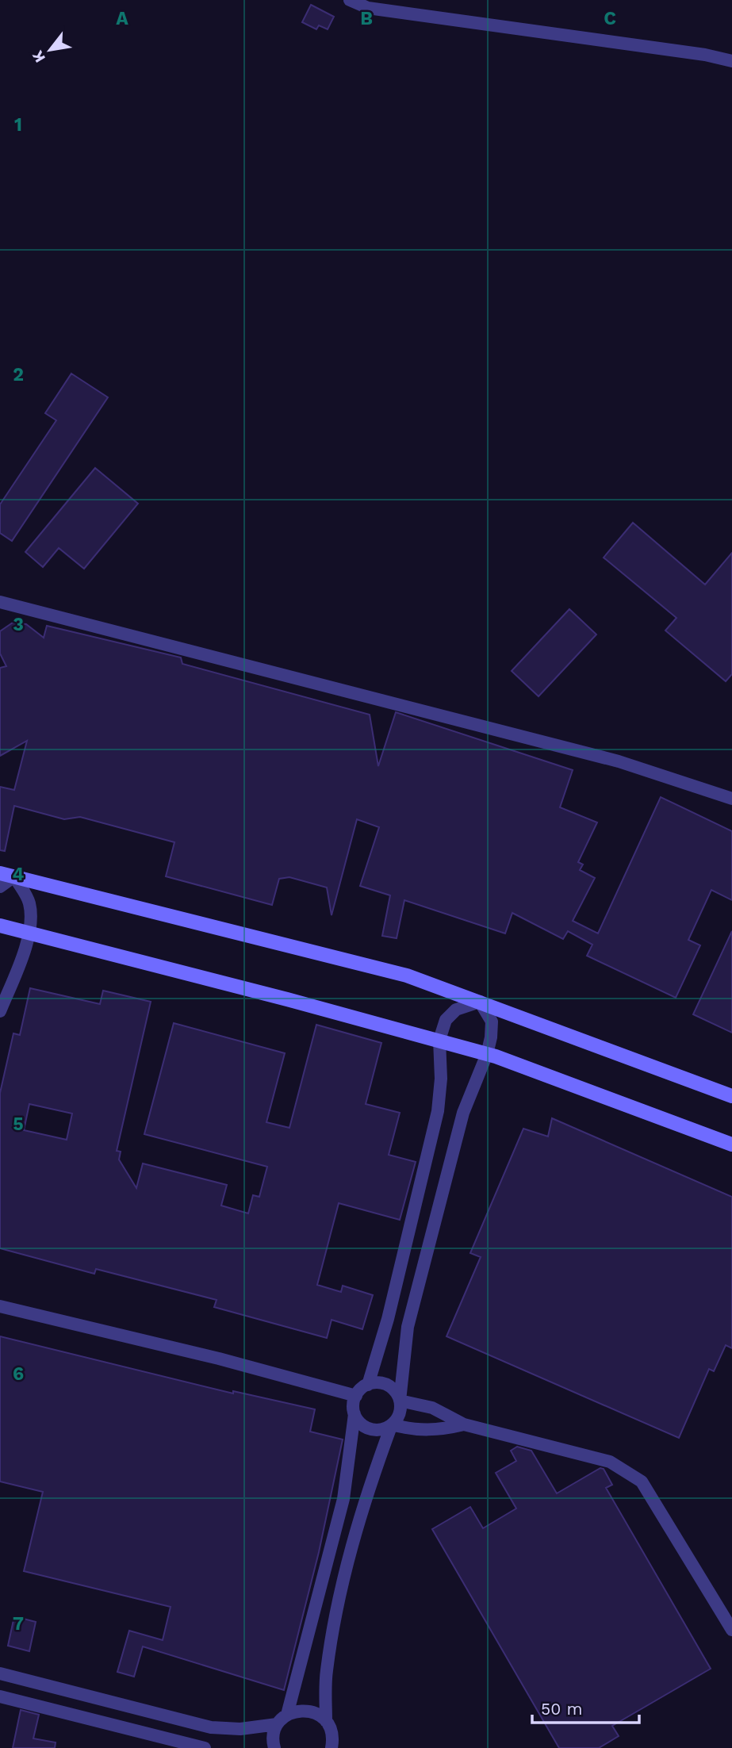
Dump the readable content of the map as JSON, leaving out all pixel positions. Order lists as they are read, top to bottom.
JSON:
{
  "scale_bar": "50 m",
  "north": "bottom left",
  "grid": {
    "columns": ["A", "B", "C"],
    "rows": [
      "1",
      "2",
      "3",
      "4",
      "5",
      "6",
      "7"
    ]
  }
}
